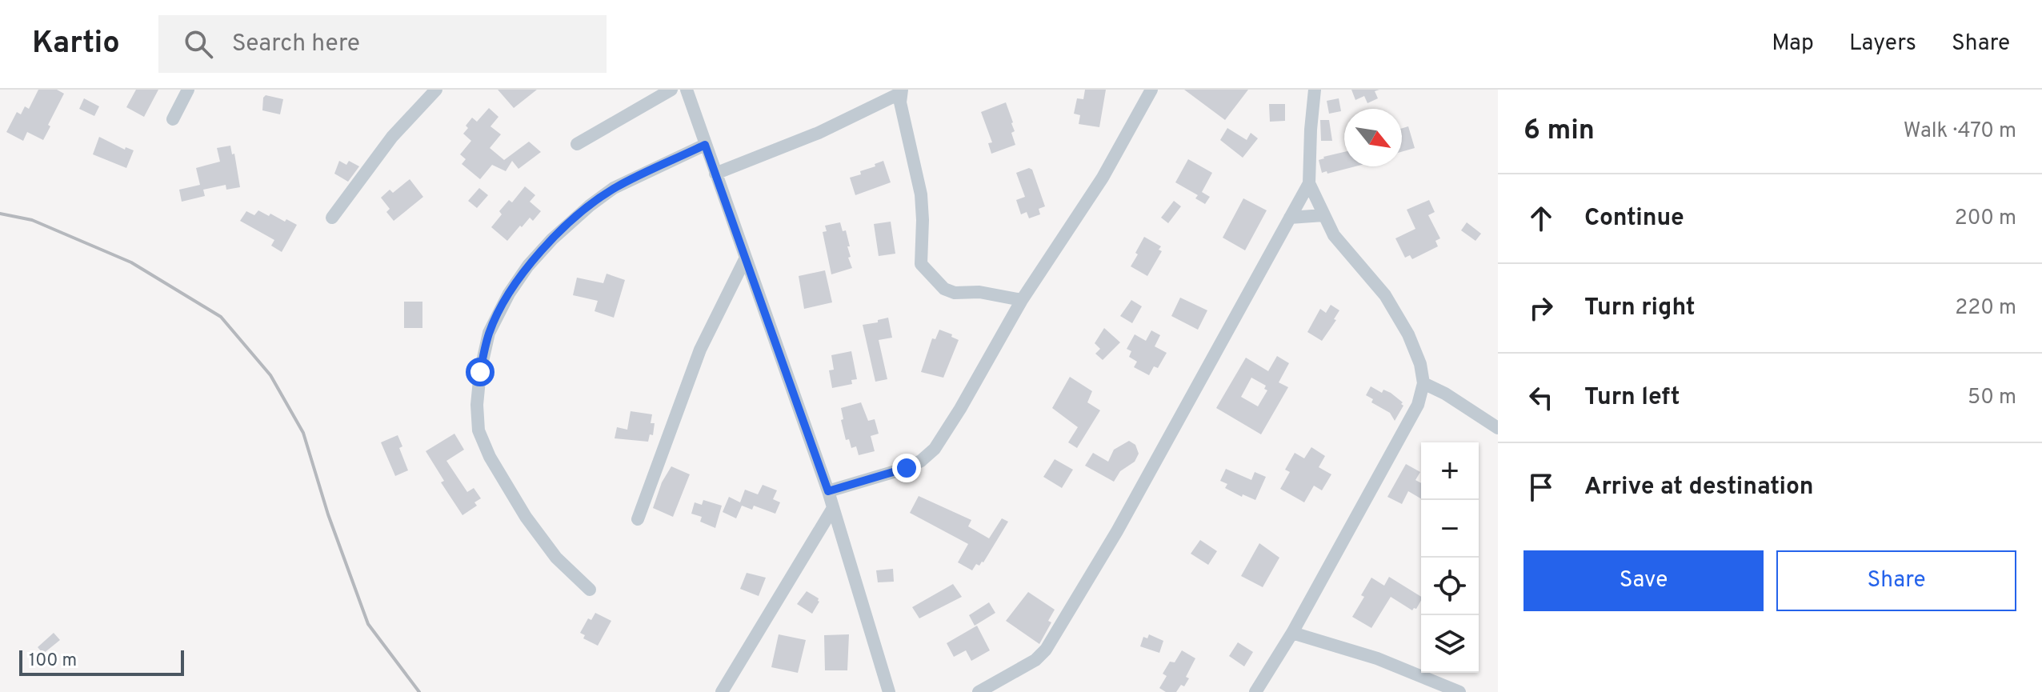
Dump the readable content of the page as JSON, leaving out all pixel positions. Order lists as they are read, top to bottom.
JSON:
{
  "scale_bar": "100 m",
  "north": "bottom right",
  "page": {
    "header": "Kartio",
    "search": "Search here",
    "nav": ["Map", "Layers", "Share"],
    "heading": ["6 min", "Walk · 470 m"],
    "list": [
      ["Continue", "200 m"],
      ["Turn right", "220 m"],
      ["Turn left", "50 m"],
      "Arrive at destination"
    ],
    "map_buttons": ["+", "−"],
    "buttons": ["Save", "Share"],
    "scale": "100 m"
  }
}
